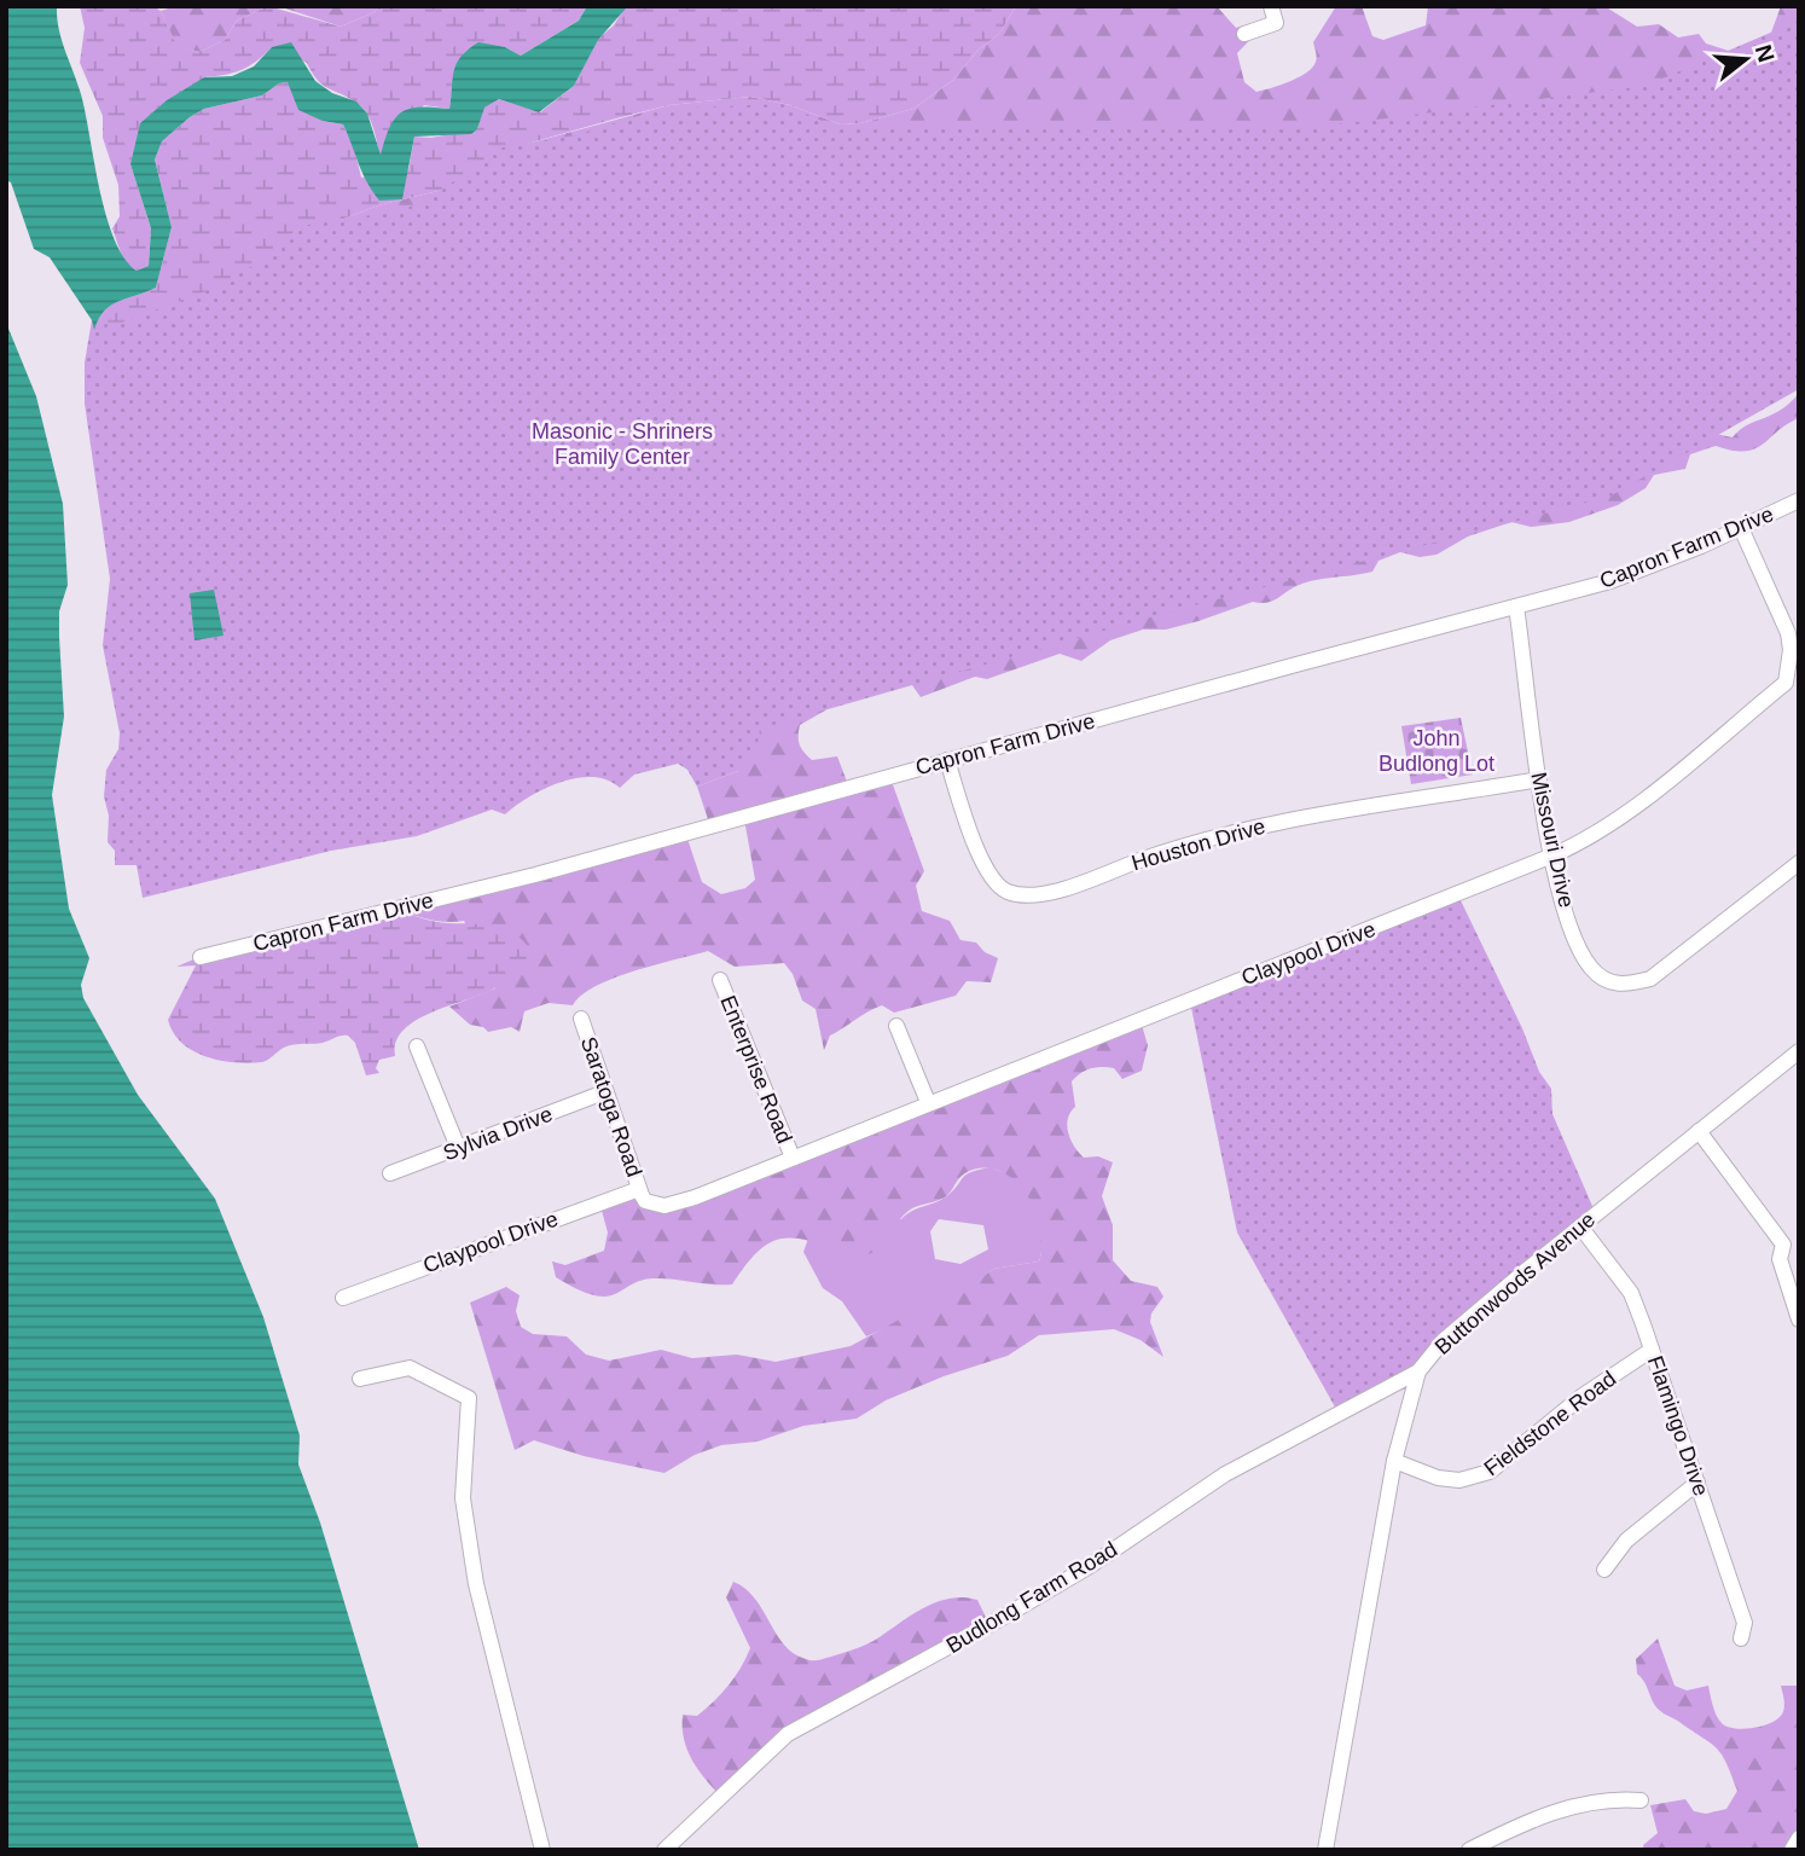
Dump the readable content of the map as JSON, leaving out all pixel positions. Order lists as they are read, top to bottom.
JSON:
{
  "streets": {
    "street": [
      "Capron Farm Drive",
      "Missouri Drive",
      "Houston Drive",
      "Claypool Drive",
      "Enterprise Road",
      "Saratoga Road",
      "Sylvia Drive",
      "Buttonwoods Avenue",
      "Fieldstone Road",
      "Flamingo Drive",
      "Budlong Farm Road"
    ]
  },
  "crossings": [
    ["Capron Farm Drive", "Missouri Drive"],
    ["Capron Farm Drive", "Houston Drive"],
    ["Capron Farm Drive", "Claypool Drive"],
    ["Missouri Drive", "Houston Drive"],
    ["Missouri Drive", "Claypool Drive"],
    ["Claypool Drive", "Enterprise Road"],
    ["Claypool Drive", "Saratoga Road"],
    ["Saratoga Road", "Sylvia Drive"],
    ["Buttonwoods Avenue", "Fieldstone Road"],
    ["Buttonwoods Avenue", "Flamingo Drive"],
    ["Buttonwoods Avenue", "Budlong Farm Road"],
    ["Fieldstone Road", "Flamingo Drive"]
  ],
  "parks": ["Masonic - Shriners Family Center", "John Budlong Lot"],
  "north": "right"
}
